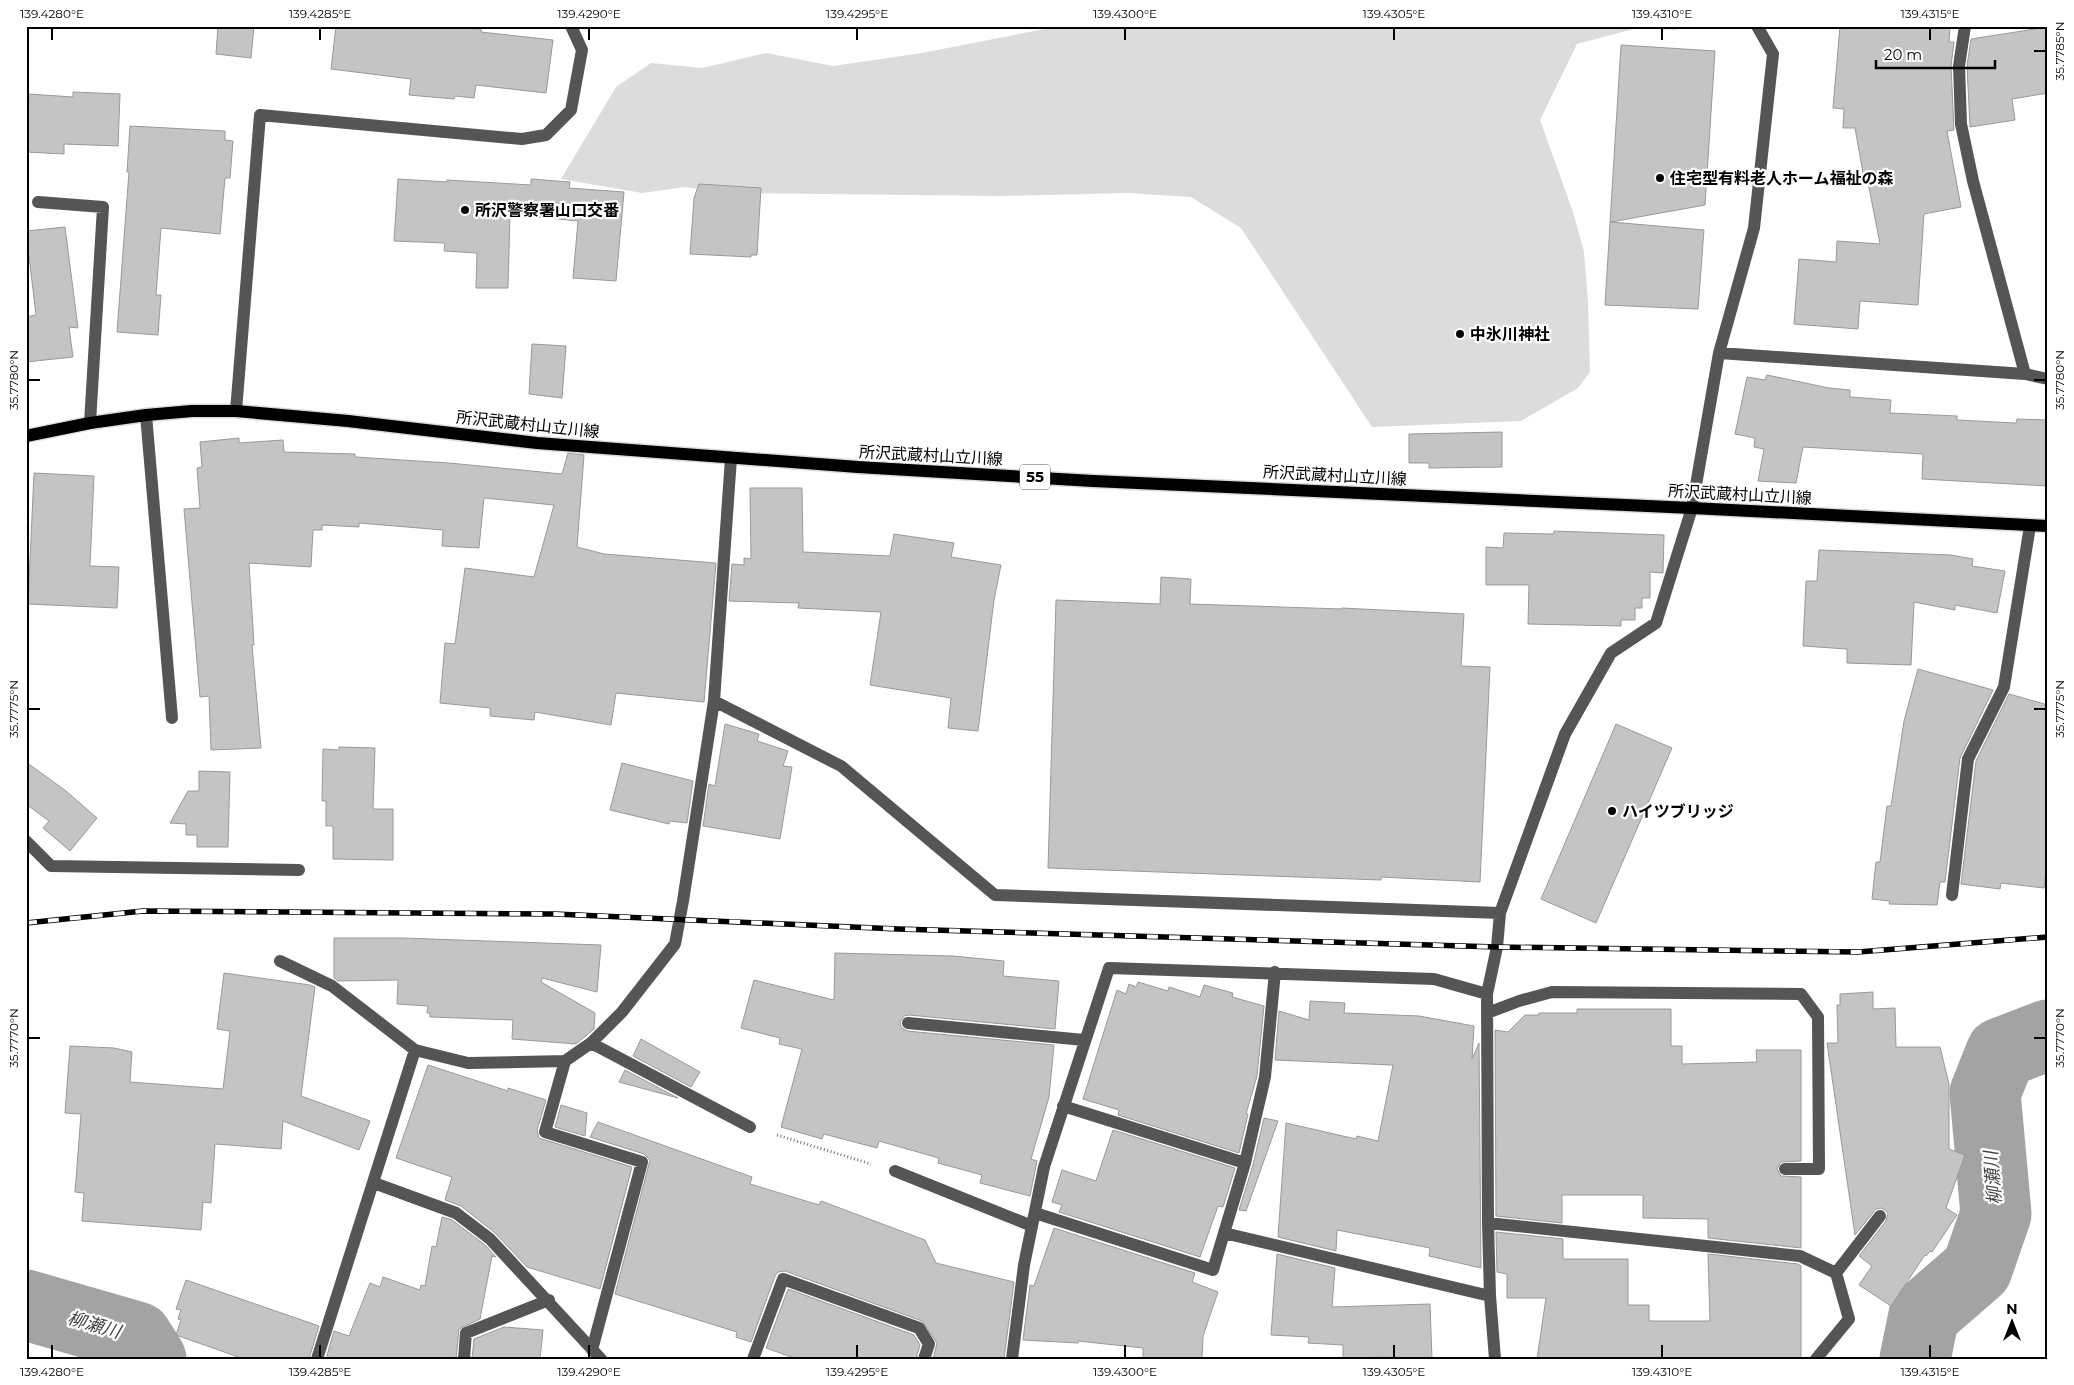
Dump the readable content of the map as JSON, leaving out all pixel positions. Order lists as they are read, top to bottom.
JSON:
{
  "streets": {
    "main road": ["所沢武蔵村山立川線", "55"]
  },
  "water": ["柳瀬川"],
  "places": [
    "住宅型有料老人ホーム福祉の森",
    "所沢警察署山口交番",
    "中氷川神社",
    "ハイツブリッジ"
  ],
  "scale_bar": "20 m",
  "north": "top",
  "coordinates": [
    "139.4280°E",
    "139.4285°E",
    "139.4290°E",
    "139.4295°E",
    "139.4300°E",
    "139.4305°E",
    "139.4310°E",
    "139.4315°E",
    "35.7785°N",
    "35.7780°N",
    "35.7775°N",
    "35.7770°N"
  ]
}
